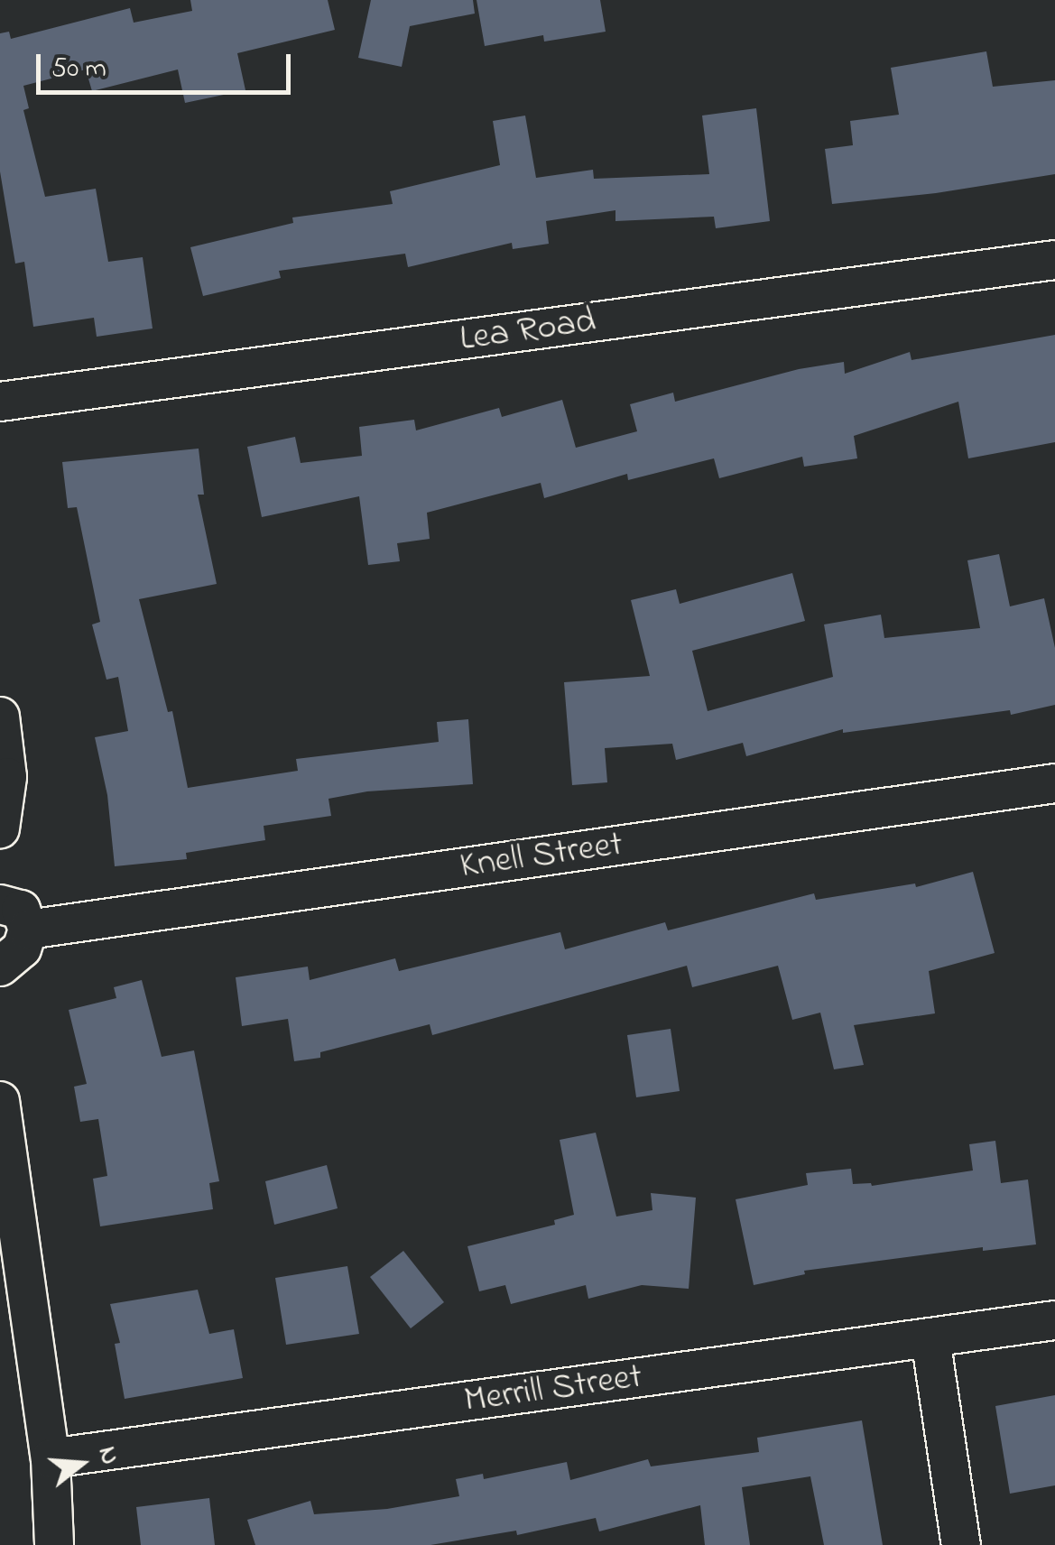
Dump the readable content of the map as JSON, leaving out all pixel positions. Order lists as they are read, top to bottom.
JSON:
{
  "streets": {
    "street": ["Lea Road", "Knell Street", "Merrill Street"]
  },
  "scale_bar": "50 m",
  "north": "right"
}
